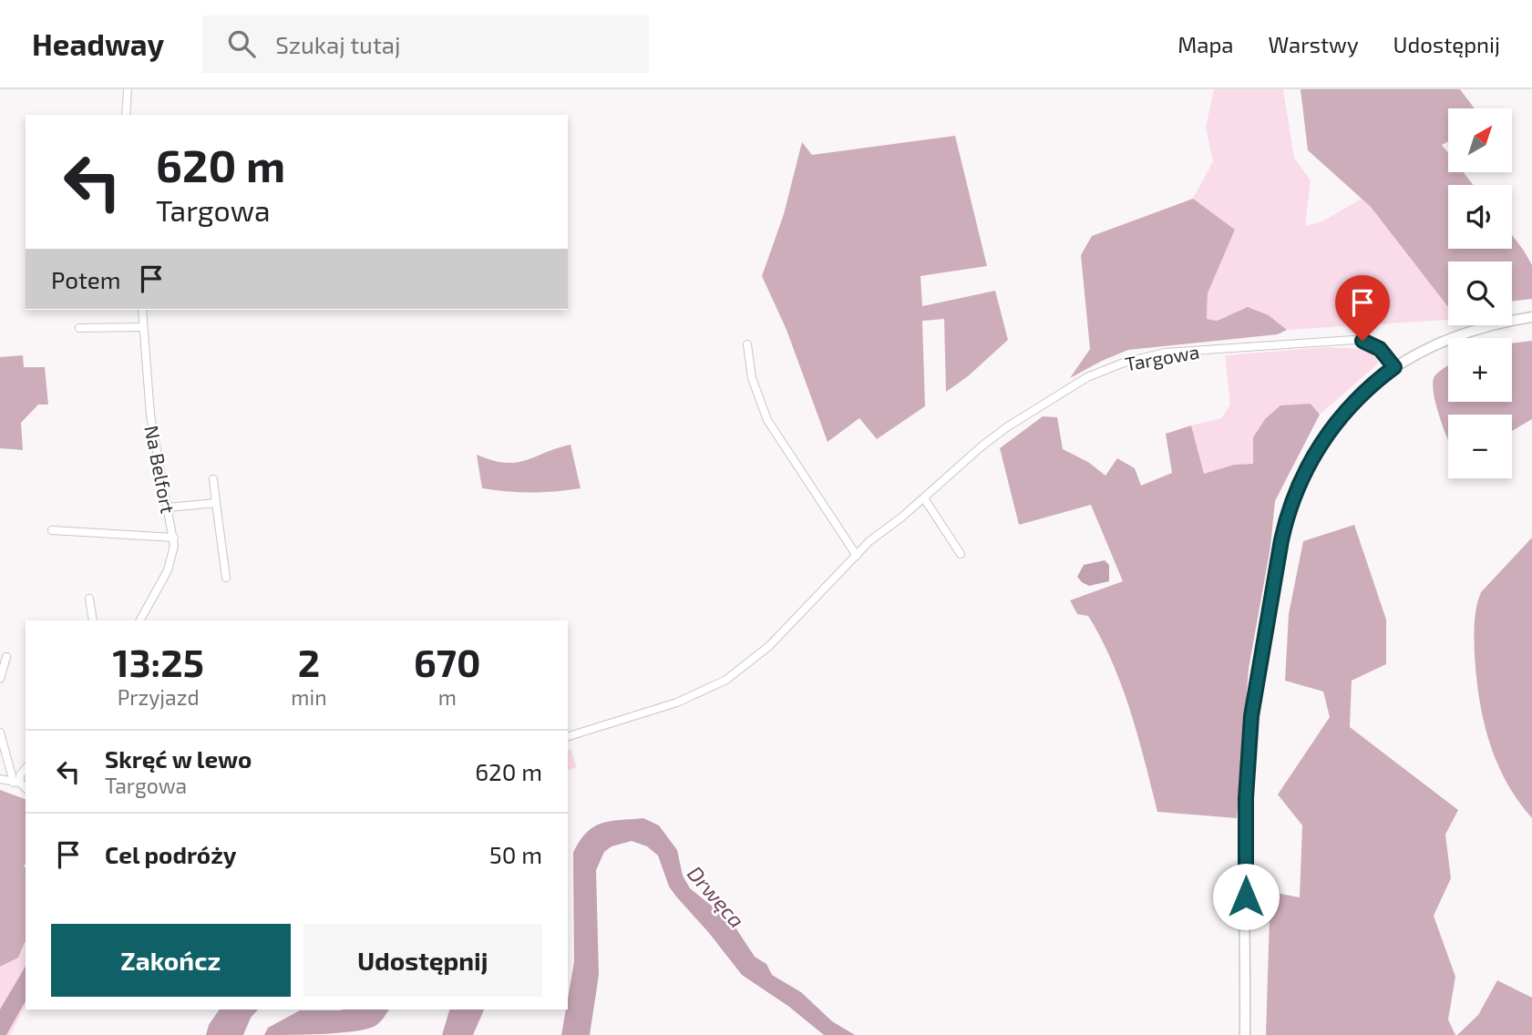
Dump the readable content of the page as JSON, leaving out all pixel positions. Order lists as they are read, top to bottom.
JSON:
{
  "streets": {
    "street": ["Targowa", "Na Belfort"]
  },
  "water": ["Drwęca"],
  "north": "top right",
  "page": {
    "header": "Headway",
    "search": "Szukaj tutaj",
    "nav": ["Mapa", "Warstwy", "Udostępnij"],
    "map_buttons": ["+", "−"],
    "turn": ["620 m", "Targowa"],
    "then": "Potem",
    "eta": [
      "13:25",
      "Przyjazd",
      "2",
      "min",
      "670",
      "m"
    ],
    "list": [
      {
        "name": "Skręć w lewo",
        "note": "Targowa",
        "value": "620 m"
      },
      {
        "name": "Cel podróży",
        "value": "50 m"
      }
    ],
    "buttons": ["Zakończ", "Udostępnij"]
  }
}
